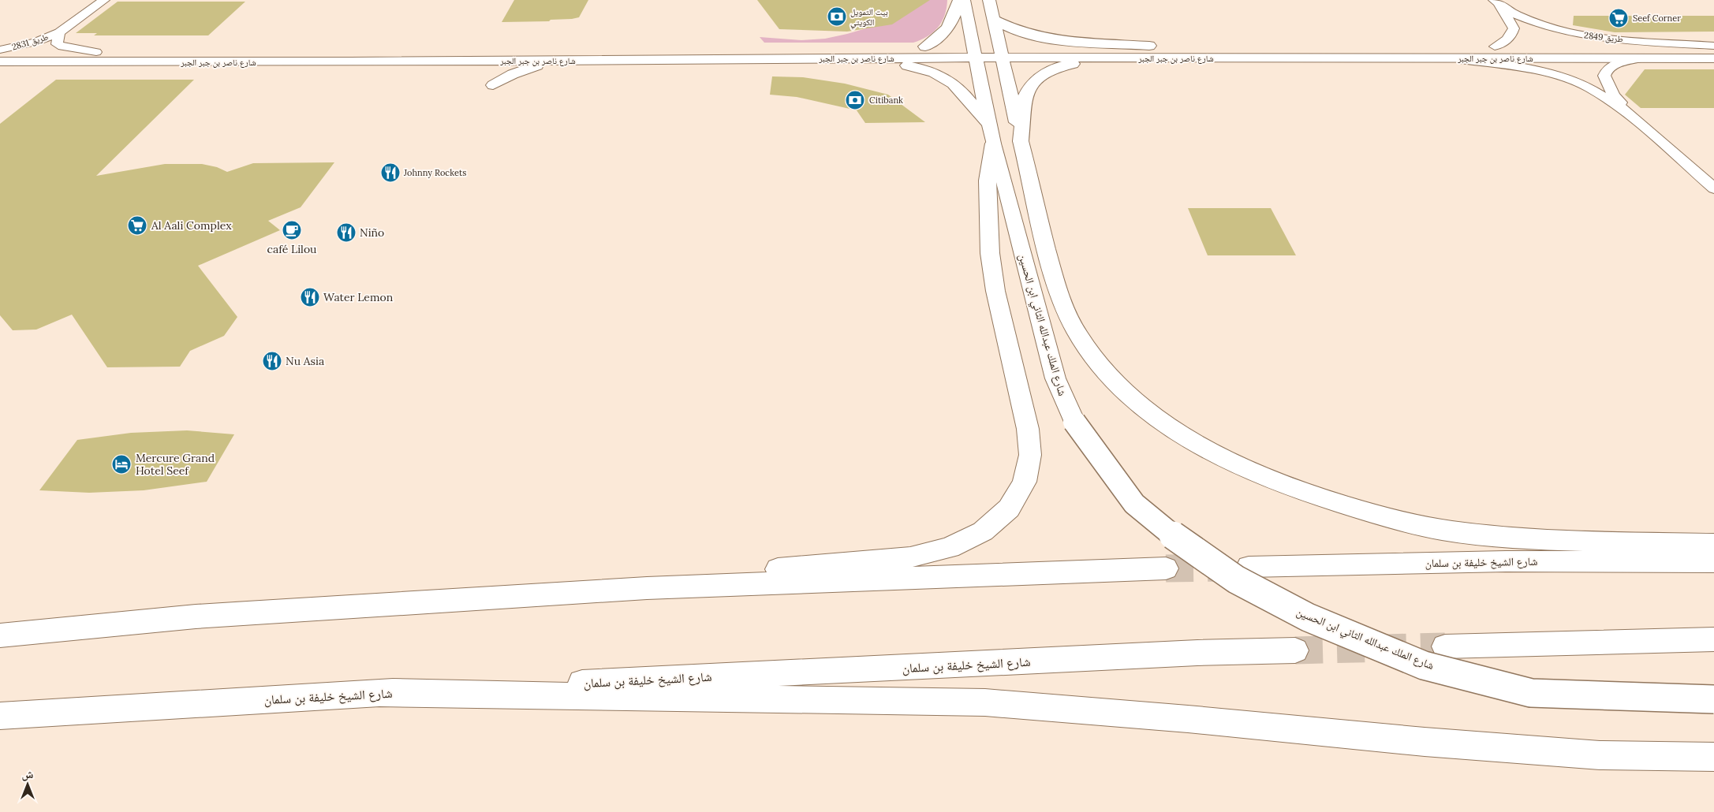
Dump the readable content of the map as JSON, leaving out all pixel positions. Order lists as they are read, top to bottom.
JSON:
{
  "streets": {
    "main road": ["شارع ناصر بن جبر الجبر", "شارع الملك عبدالله الثاني ابن الحسين", "شارع الشيخ خليفة بن سلمان"],
    "street": ["طريق 2849", "طريق 2831"]
  },
  "crossings": [
    ["طريق 2849", "شارع ناصر بن جبر الجبر"],
    ["طريق 2831", "شارع ناصر بن جبر الجبر"],
    ["شارع ناصر بن جبر الجبر", "شارع الملك عبدالله الثاني ابن الحسين"]
  ],
  "places": {
    "bank": ["بيت التمويل الكويتي", "Citibank"],
    "supermarket": ["Seef Corner", "Al Aali Complex"],
    "restaurant": [
      "Johnny Rockets",
      "Niño",
      "Water Lemon",
      "Nu Asia"
    ],
    "cafe": ["café Lilou"],
    "hotel": ["Mercure Grand Hotel Seef"]
  },
  "north": "top"
}
